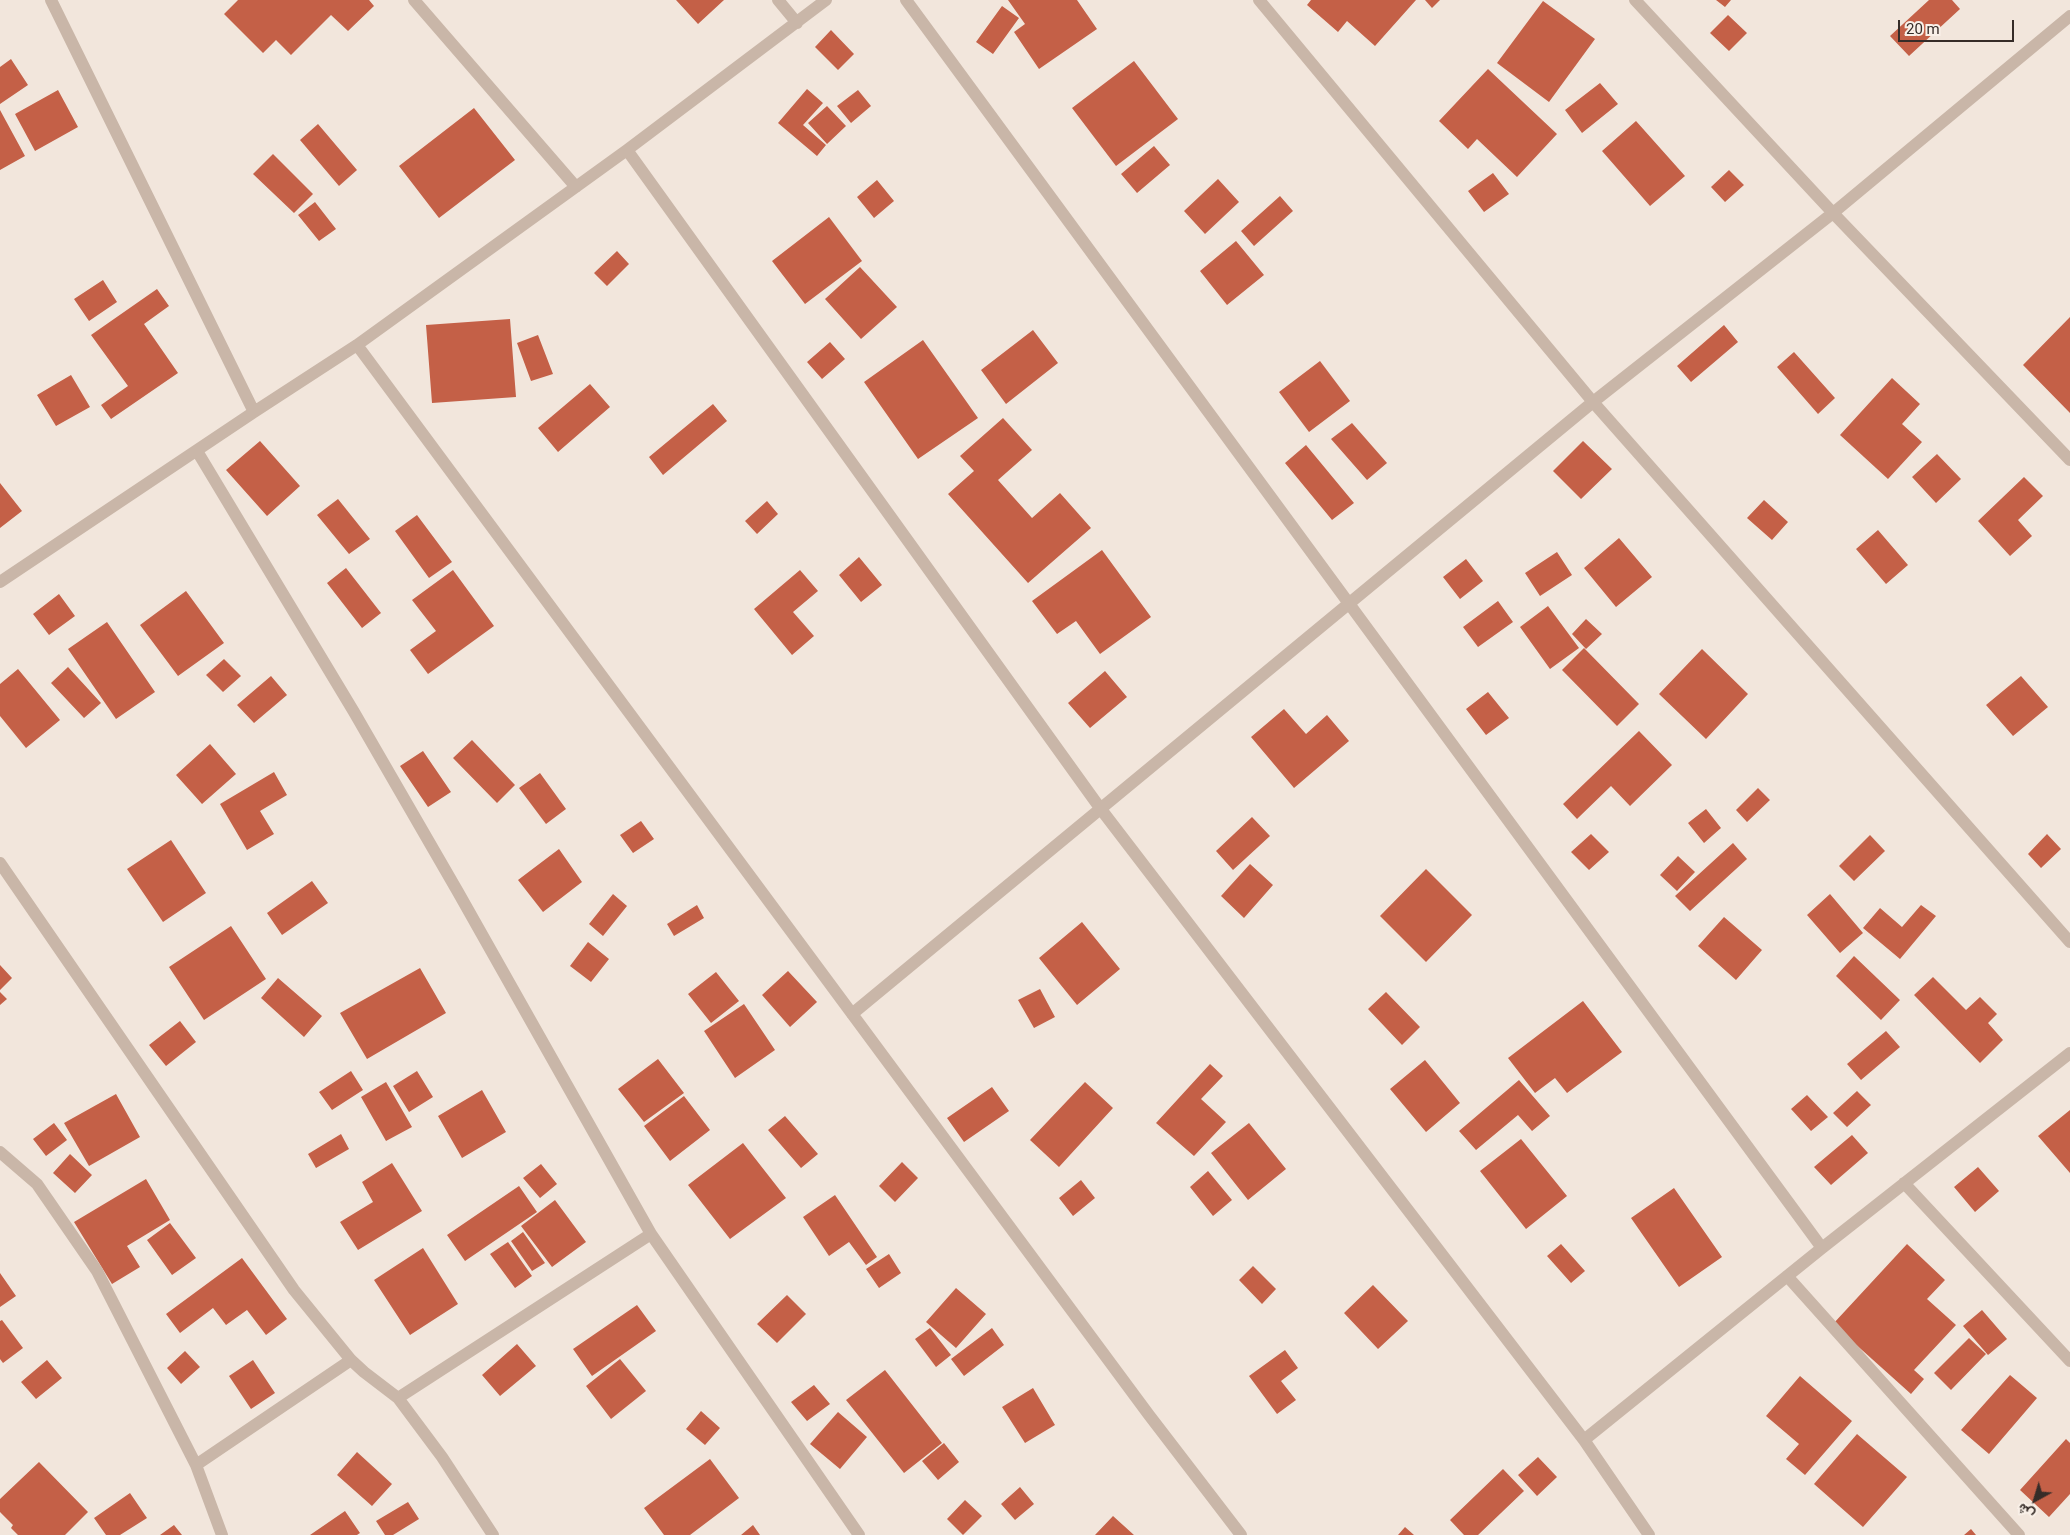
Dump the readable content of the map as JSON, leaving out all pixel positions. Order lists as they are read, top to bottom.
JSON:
{
  "scale_bar": "20 m",
  "north": "bottom left"
}
